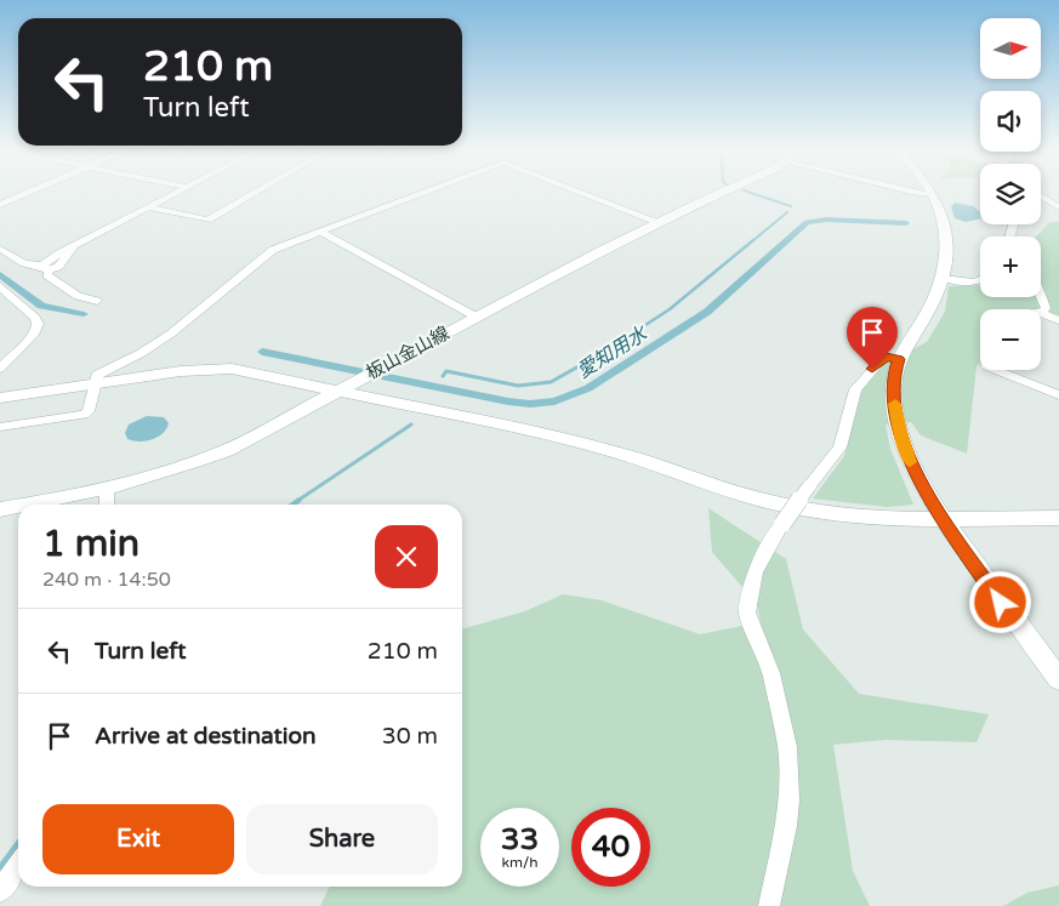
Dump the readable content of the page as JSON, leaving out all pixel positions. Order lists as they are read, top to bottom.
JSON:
{
  "streets": {
    "street": ["板山金山線"]
  },
  "water": ["愛知用水"],
  "north": "right",
  "page": {
    "map_buttons": ["+", "−"],
    "turn": ["210 m", "Turn left"],
    "heading": ["1 min", "240 m · 14:50"],
    "list": [
      {
        "name": "Turn left",
        "value": "210 m"
      },
      {
        "name": "Arrive at destination",
        "value": "30 m"
      }
    ],
    "buttons": ["Exit", "Share"],
    "speed": "33 km/h",
    "limit": "40"
  }
}
